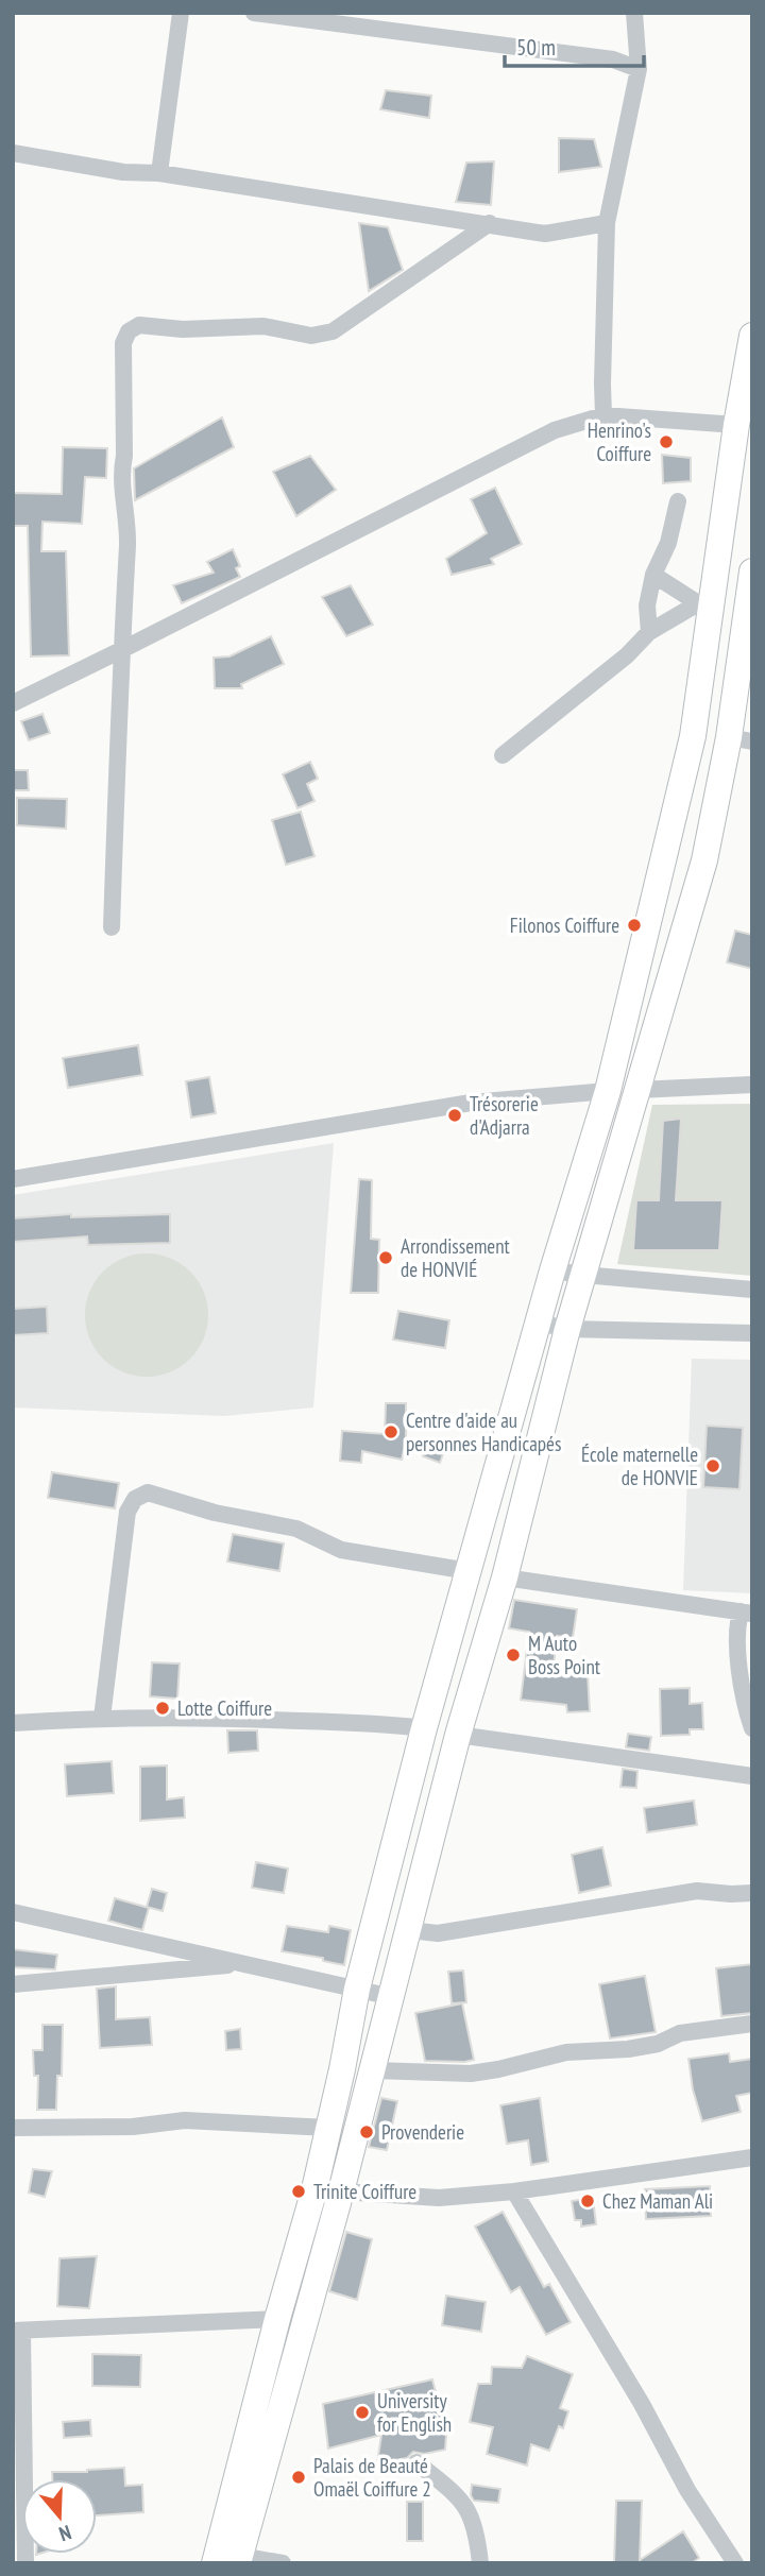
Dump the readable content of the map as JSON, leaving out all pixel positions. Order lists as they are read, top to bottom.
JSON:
{
  "places": [
    "Henrino's Coiffure",
    "Filonos Coiffure",
    "Trésorerie d'Adjarra",
    "Arrondissement de HONVIÉ",
    "Centre d'aide au personnes Handicapés",
    "École maternelle de HONVIE",
    "M Auto Boss Point",
    "Lotte Coiffure",
    "Provenderie",
    "Trinite Coiffure",
    "Chez Maman Ali",
    "University for English",
    "Palais de Beauté Omaël Coiffure 2"
  ],
  "scale_bar": "50 m",
  "north": "bottom"
}
